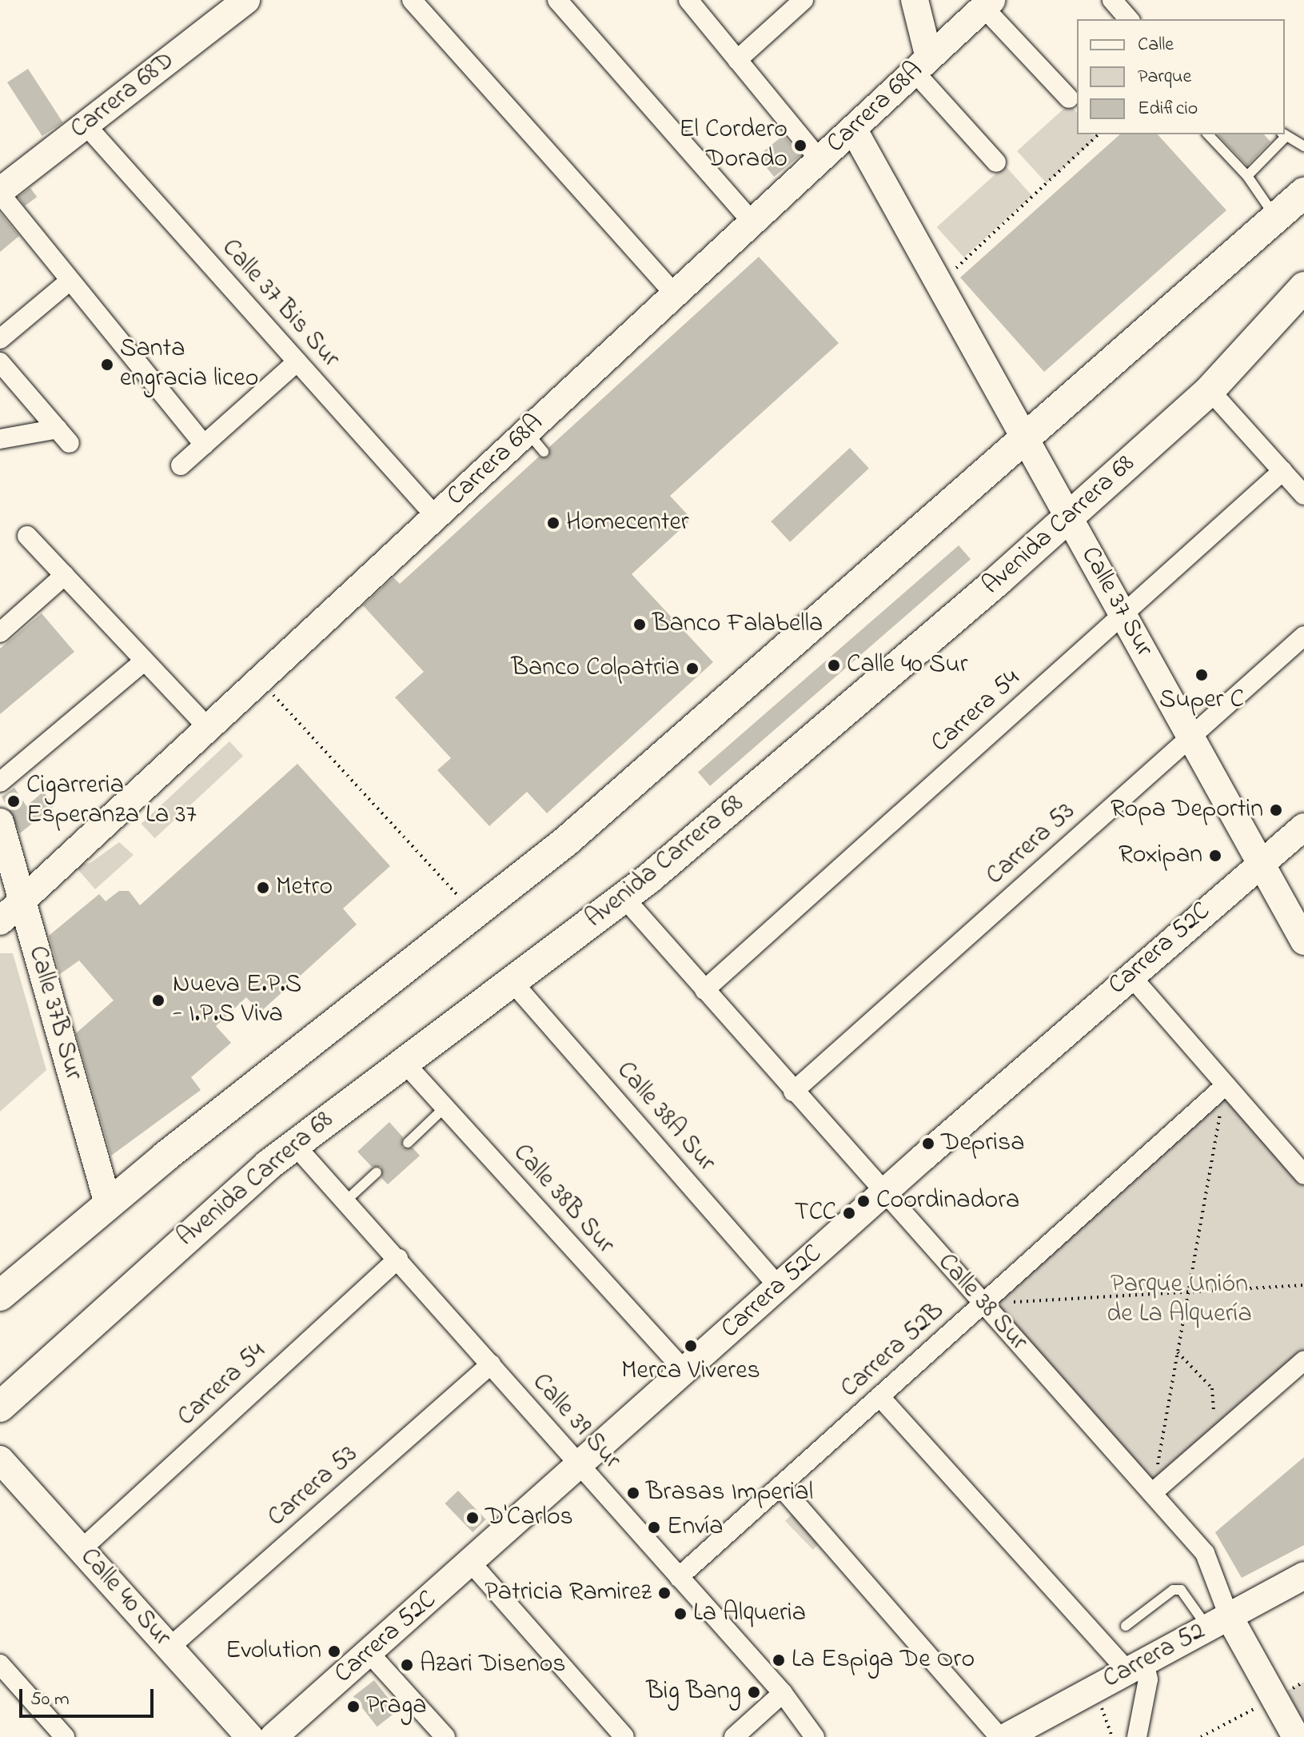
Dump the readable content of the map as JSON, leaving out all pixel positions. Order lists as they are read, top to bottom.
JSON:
{
  "streets": {
    "main road": ["Avenida Carrera 68"],
    "street": [
      "Carrera 68D",
      "Carrera 68A",
      "Calle 37 Bis Sur",
      "Calle 37 Sur",
      "Carrera 54",
      "Carrera 53",
      "Carrera 52C",
      "Calle 37B Sur",
      "Calle 38A Sur",
      "Calle 38B Sur",
      "Calle 38 Sur",
      "Carrera 52B",
      "Calle 39 Sur",
      "Calle 40 Sur",
      "Carrera 52"
    ]
  },
  "crossings": [
    ["Carrera 68D", "Calle 37 Bis Sur"],
    ["Carrera 68A", "Calle 37 Bis Sur"],
    ["Carrera 68A", "Calle 37 Sur"],
    ["Carrera 68A", "Calle 37B Sur"],
    ["Avenida Carrera 68", "Calle 37 Sur"],
    ["Avenida Carrera 68", "Calle 38A Sur"],
    ["Avenida Carrera 68", "Calle 38B Sur"],
    ["Avenida Carrera 68", "Calle 38 Sur"],
    ["Avenida Carrera 68", "Calle 39 Sur"],
    ["Calle 37 Sur", "Carrera 54"],
    ["Calle 37 Sur", "Carrera 53"],
    ["Calle 37 Sur", "Carrera 52C"],
    ["Carrera 54", "Calle 38 Sur"],
    ["Carrera 54", "Calle 39 Sur"],
    ["Carrera 54", "Calle 40 Sur"],
    ["Carrera 53", "Calle 38 Sur"],
    ["Carrera 53", "Calle 39 Sur"],
    ["Carrera 53", "Calle 40 Sur"],
    ["Carrera 52C", "Calle 38A Sur"],
    ["Carrera 52C", "Calle 38B Sur"],
    ["Carrera 52C", "Calle 38 Sur"],
    ["Carrera 52C", "Calle 39 Sur"],
    ["Calle 38 Sur", "Carrera 52B"],
    ["Calle 38 Sur", "Carrera 52"],
    ["Carrera 52B", "Calle 39 Sur"]
  ],
  "parks": ["Parque Unión de La Alquería"],
  "places": [
    "El Cordero Dorado",
    "Santa engracia liceo",
    "Homecenter",
    "Banco Falabella",
    "Calle 40 Sur",
    "Banco Colpatria",
    "Super C",
    "Cigarreria Esperanza La 37",
    "Ropa Deportin",
    "Roxipan",
    "Metro",
    "Nueva E.P.S - I.P.S Viva",
    "Deprisa",
    "Coordinadora",
    "TCC",
    "Merca Viveres",
    "Brasas Imperial",
    "D'Carlos",
    "Envía",
    "Patricia Ramirez",
    "La Alqueria",
    "Evolution",
    "La Espiga De Oro",
    "Azari Disenos",
    "Big Bang",
    "Praga"
  ],
  "legend": ["Calle", "Parque", "Edificio"],
  "scale_bar": "50 m"
}
